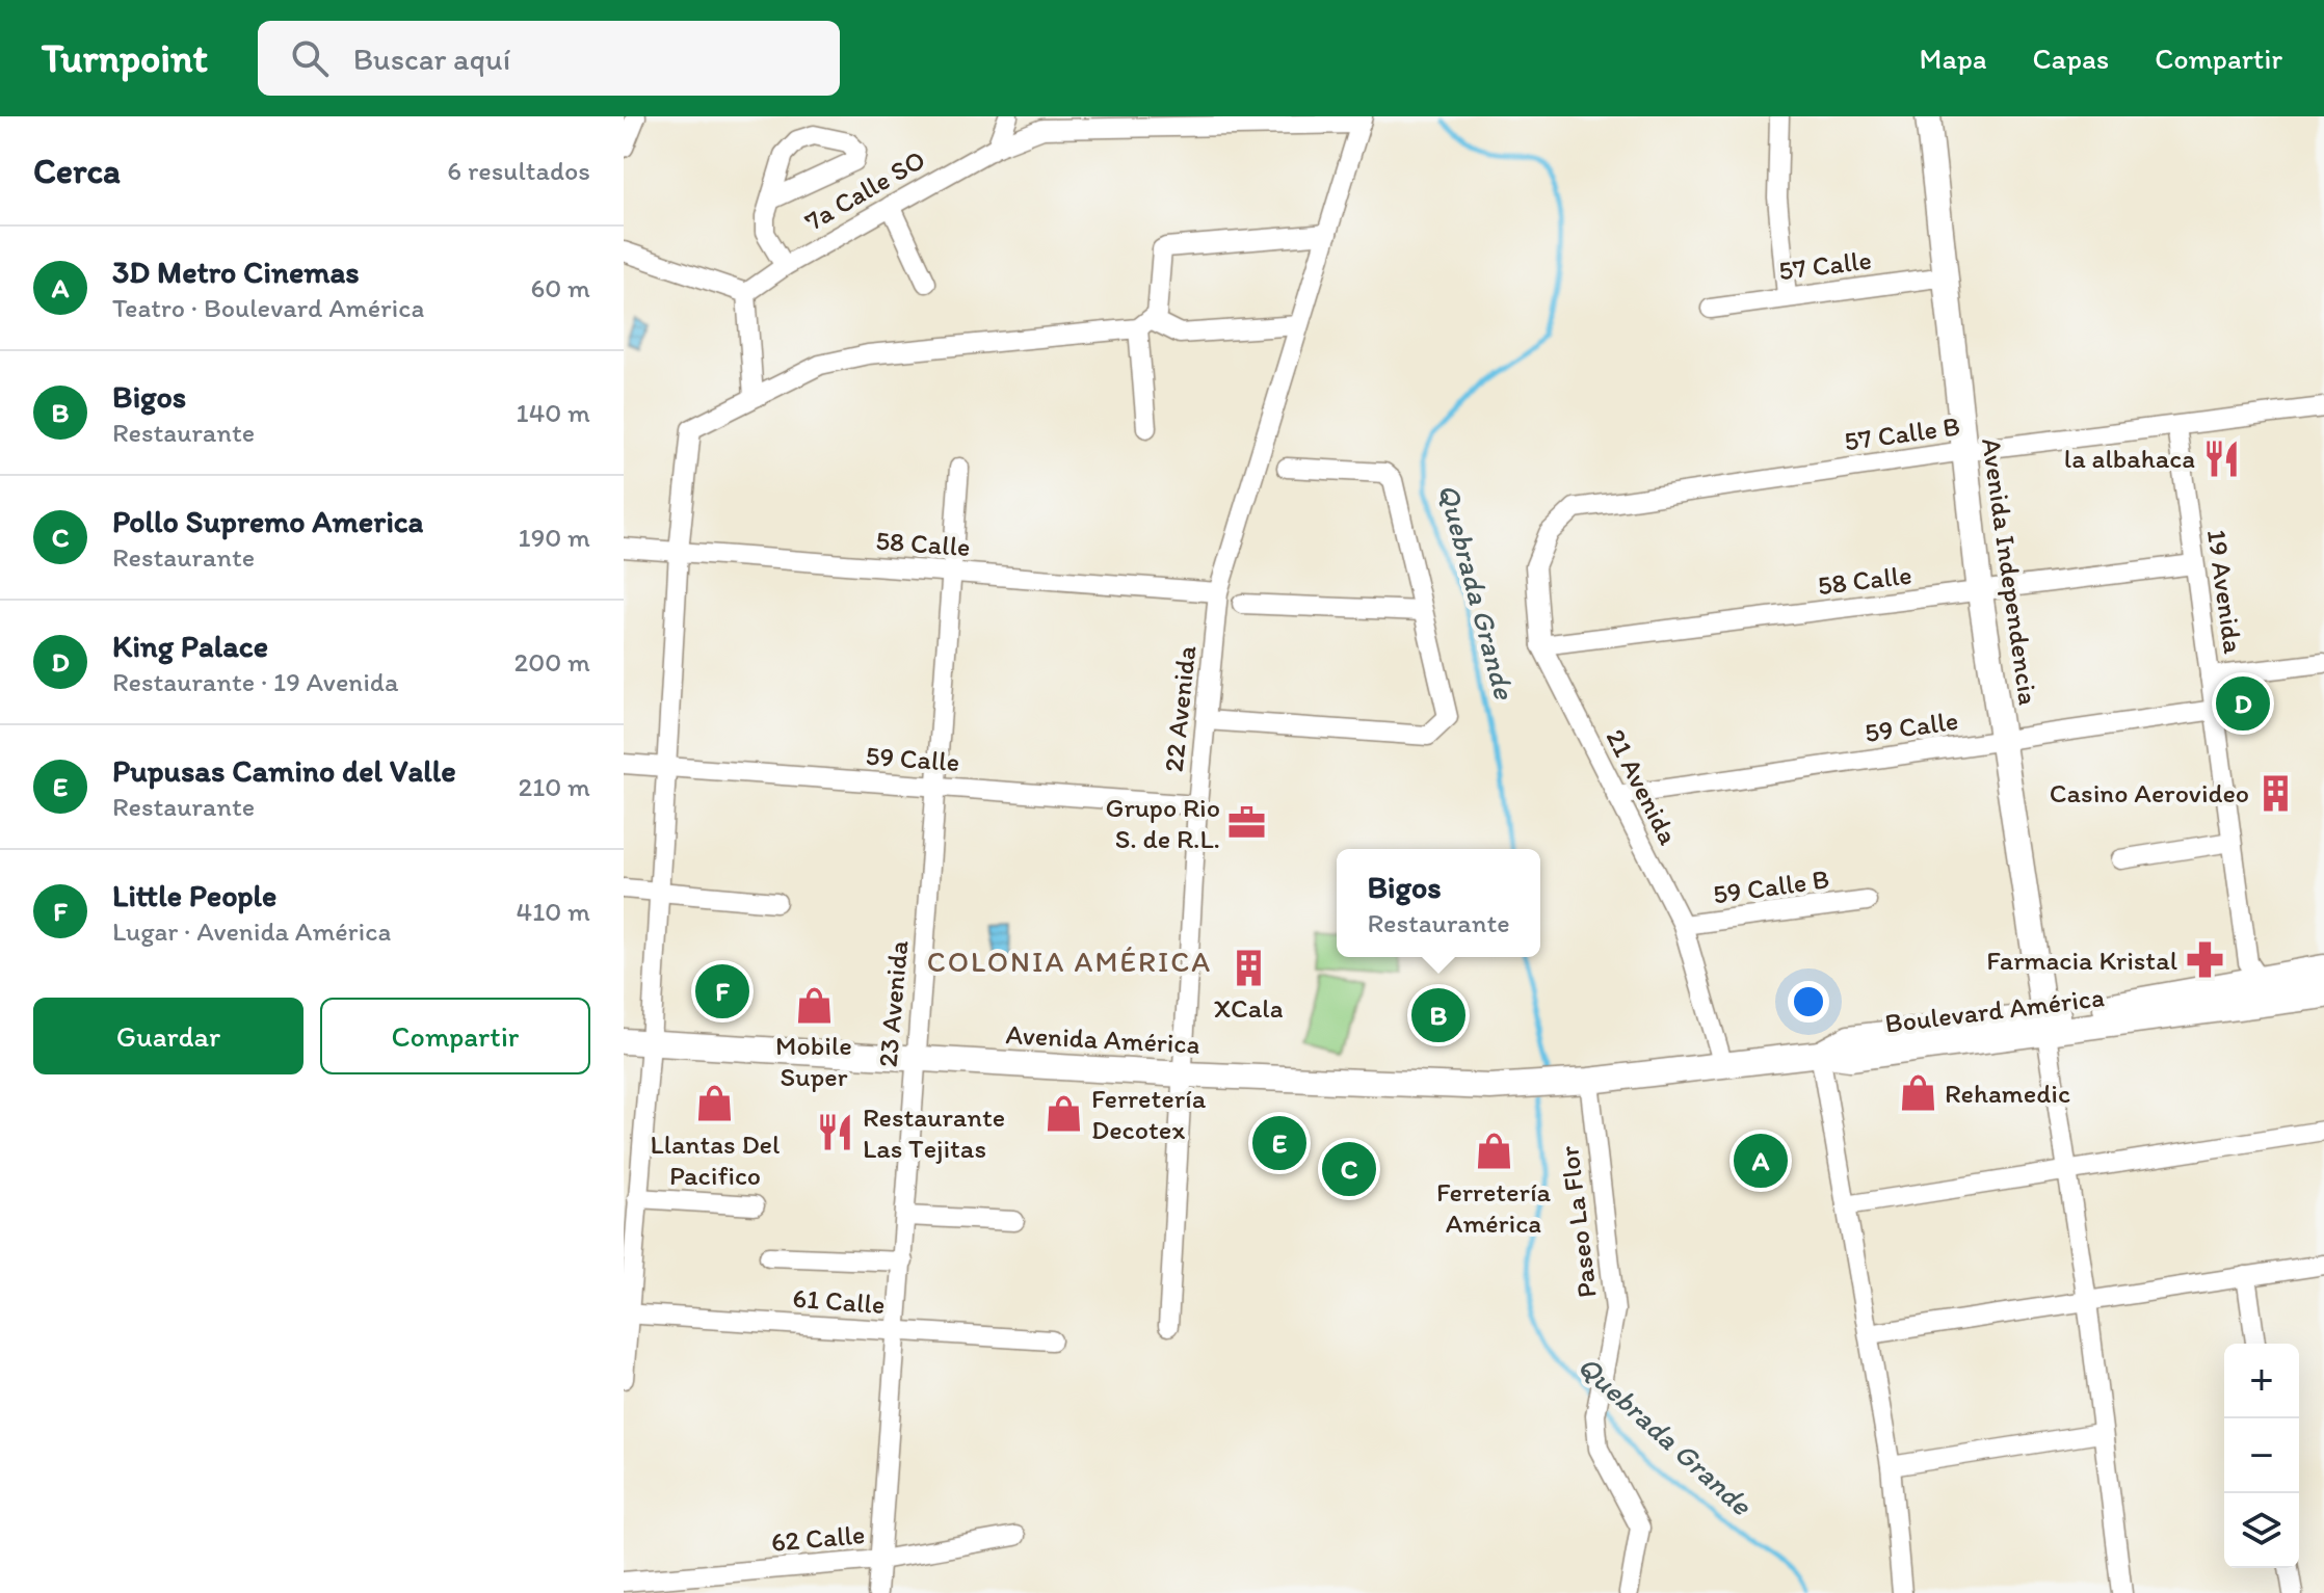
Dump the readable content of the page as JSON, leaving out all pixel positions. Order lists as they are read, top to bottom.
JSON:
{
  "streets": {
    "main road": ["Avenida Independencia", "Boulevard América", "Avenida América"],
    "street": [
      "7a Calle SO",
      "57 Calle",
      "57 Calle B",
      "58 Calle",
      "19 Avenida",
      "22 Avenida",
      "59 Calle",
      "21 Avenida",
      "59 Calle B",
      "23 Avenida",
      "Paseo La Flor",
      "61 Calle",
      "62 Calle"
    ]
  },
  "crossings": [
    ["7a Calle SO", "22 Avenida"],
    ["57 Calle", "Avenida Independencia"],
    ["57 Calle B", "Avenida Independencia"],
    ["57 Calle B", "19 Avenida"],
    ["57 Calle B", "21 Avenida"],
    ["58 Calle", "Avenida Independencia"],
    ["58 Calle", "19 Avenida"],
    ["58 Calle", "22 Avenida"],
    ["58 Calle", "21 Avenida"],
    ["58 Calle", "23 Avenida"],
    ["Avenida Independencia", "59 Calle"],
    ["Avenida Independencia", "Boulevard América"],
    ["19 Avenida", "59 Calle"],
    ["22 Avenida", "59 Calle"],
    ["22 Avenida", "Avenida América"],
    ["59 Calle", "21 Avenida"],
    ["59 Calle", "23 Avenida"],
    ["21 Avenida", "59 Calle B"],
    ["21 Avenida", "Boulevard América"],
    ["23 Avenida", "Avenida América"],
    ["23 Avenida", "61 Calle"],
    ["23 Avenida", "62 Calle"],
    ["Boulevard América", "Avenida América"],
    ["Boulevard América", "Paseo La Flor"],
    ["Avenida América", "Paseo La Flor"]
  ],
  "districts": ["COLONIA AMÉRICA"],
  "water": ["Quebrada Grande"],
  "places": {
    "restaurant": ["la albahaca", "Restaurante Las Tejitas"],
    "building": ["Casino Aerovideo", "XCala"],
    "office": ["Grupo Rio S. de R.L."],
    "pharmacy": ["Farmacia Kristal"],
    "shop": [
      "Mobile Super",
      "Rehamedic",
      "Llantas Del Pacifico",
      "Ferretería Decotex",
      "Ferretería América"
    ]
  },
  "page": {
    "header": "Turnpoint",
    "search": "Buscar aquí",
    "nav": ["Mapa", "Capas", "Compartir"],
    "heading": ["Cerca", "6 resultados"],
    "list": [
      {
        "mark": "A",
        "name": "3D Metro Cinemas",
        "note": "Teatro · Boulevard América",
        "value": "60 m"
      },
      {
        "mark": "B",
        "name": "Bigos",
        "note": "Restaurante",
        "value": "140 m"
      },
      {
        "mark": "C",
        "name": "Pollo Supremo America",
        "note": "Restaurante",
        "value": "190 m"
      },
      {
        "mark": "D",
        "name": "King Palace",
        "note": "Restaurante · 19 Avenida",
        "value": "200 m"
      },
      {
        "mark": "E",
        "name": "Pupusas Camino del Valle",
        "note": "Restaurante",
        "value": "210 m"
      },
      {
        "mark": "F",
        "name": "Little People",
        "note": "Lugar · Avenida América",
        "value": "410 m"
      }
    ],
    "pins": [
      "D",
      "F",
      "B",
      "E",
      "A",
      "C"
    ],
    "popup": ["Bigos", "Restaurante"],
    "buttons": ["Guardar", "Compartir"],
    "map_buttons": ["+", "−"]
  }
}
